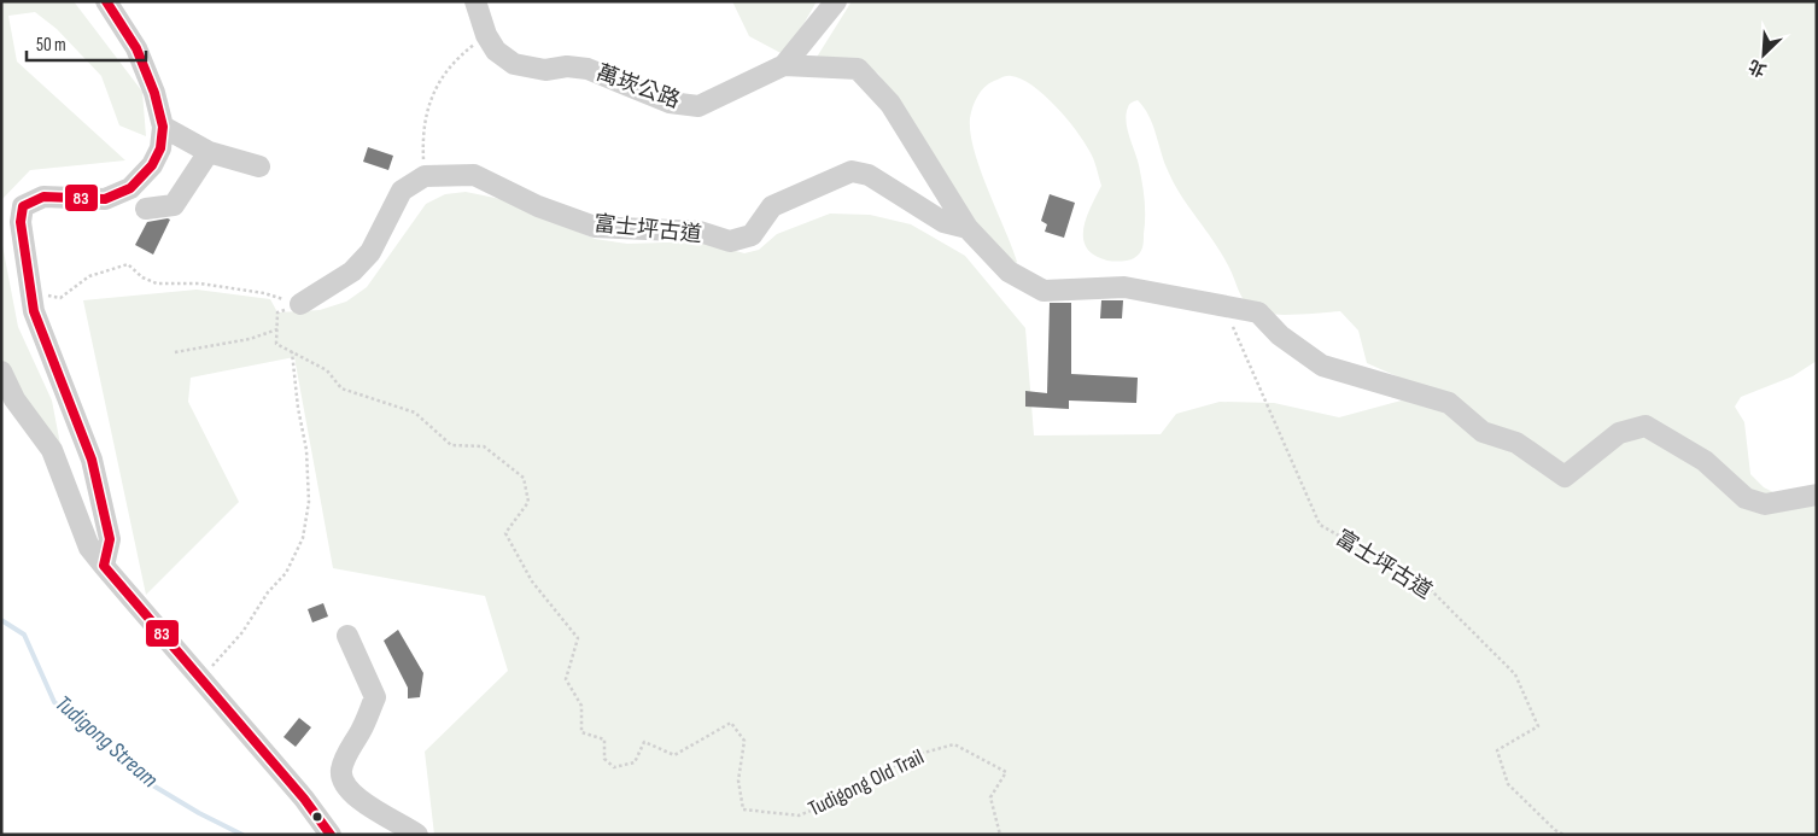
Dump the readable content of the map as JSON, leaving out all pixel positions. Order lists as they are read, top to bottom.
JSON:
{
  "streets": {
    "street": ["萬崁公路", "富士坪古道"],
    "path": ["Tudigong Old Trail"]
  },
  "water": ["Tudigong Stream"],
  "lines": ["transit line 83"],
  "scale_bar": "50 m",
  "north": "bottom left"
}
